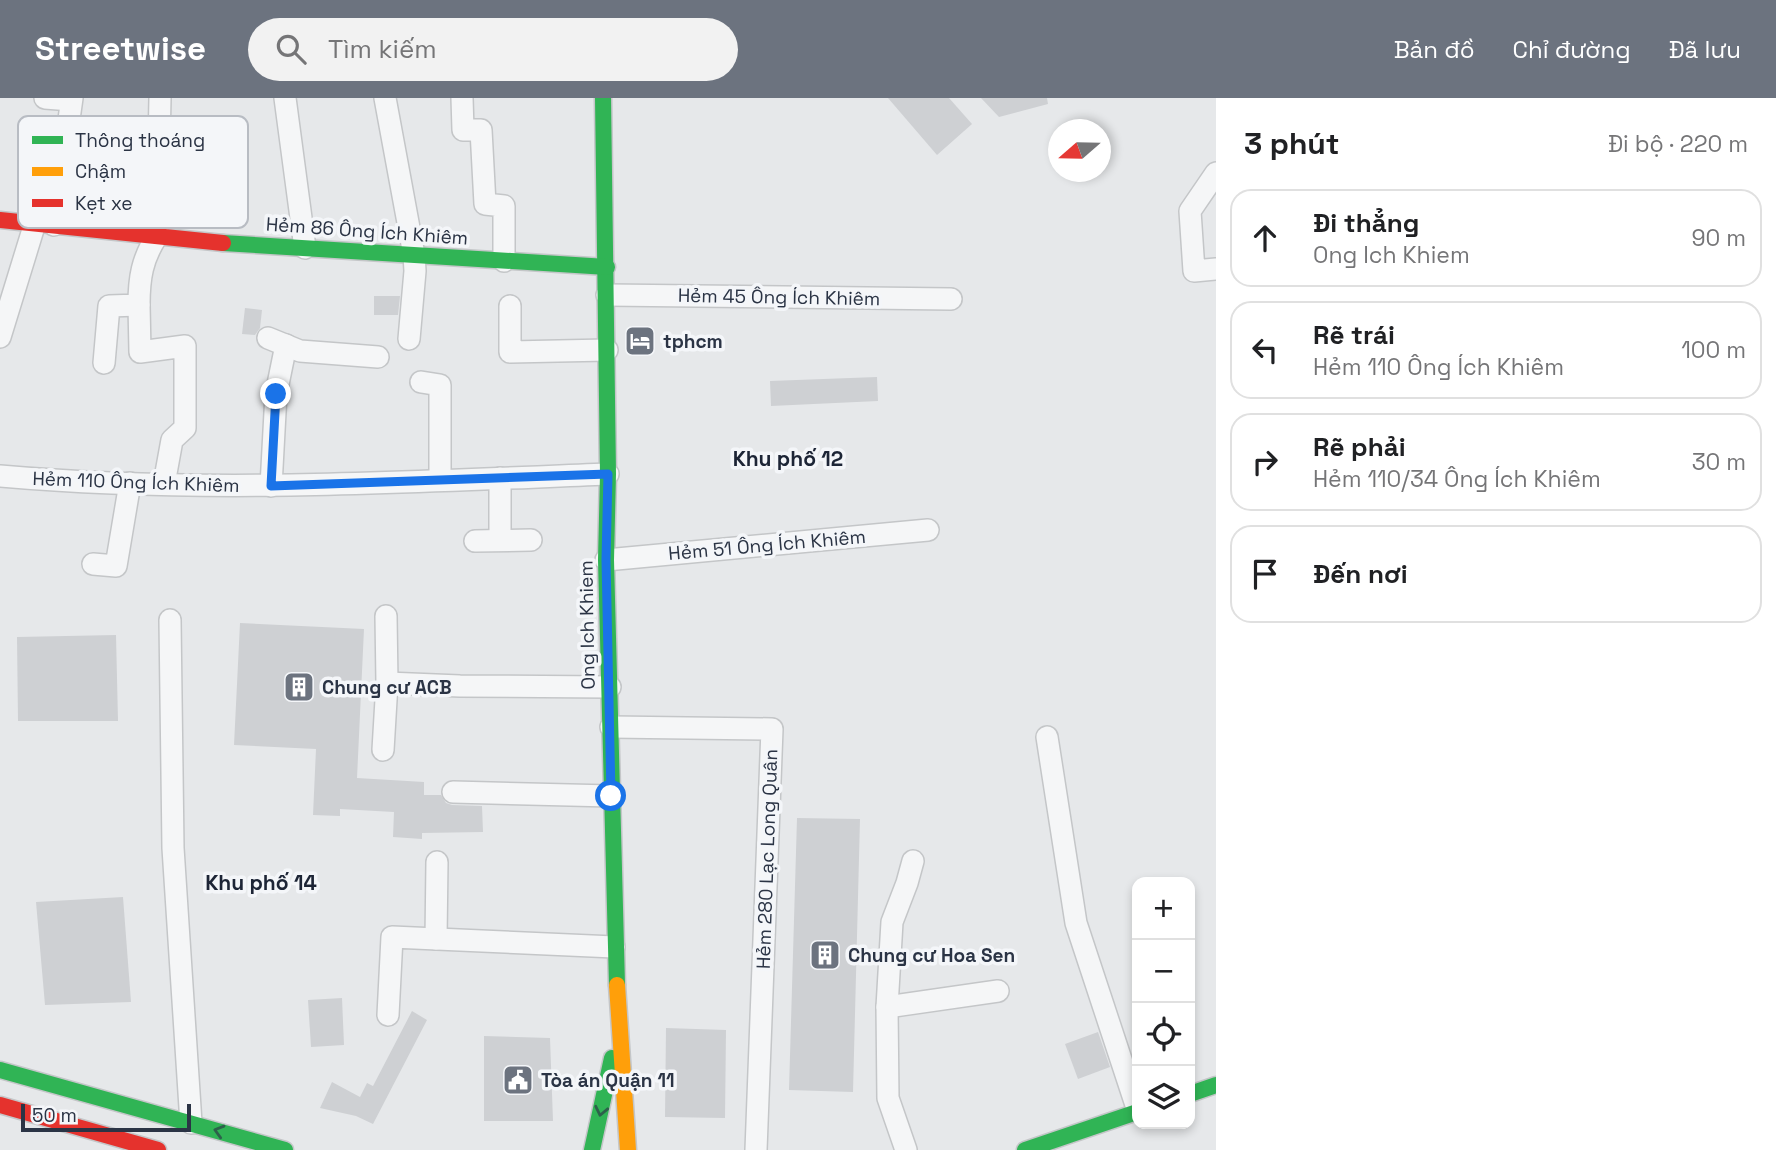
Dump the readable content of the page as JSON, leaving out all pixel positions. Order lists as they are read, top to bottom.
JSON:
{
  "streets": {
    "main road": ["Hẻm 86 Ông Ích Khiêm", "Ong Ich Khiem"],
    "street": [
      "Hẻm 45 Ông Ích Khiêm",
      "Hẻm 110 Ông Ích Khiêm",
      "Hẻm 51 Ông Ích Khiêm",
      "Hẻm 280 Lạc Long Quân"
    ]
  },
  "crossings": [
    ["Hẻm 86 Ông Ích Khiêm", "Ong Ich Khiem"],
    ["Hẻm 45 Ông Ích Khiêm", "Ong Ich Khiem"],
    ["Hẻm 110 Ông Ích Khiêm", "Ong Ich Khiem"],
    ["Hẻm 51 Ông Ích Khiêm", "Ong Ich Khiem"],
    ["Ong Ich Khiem", "Hẻm 280 Lạc Long Quân"]
  ],
  "districts": ["Khu phố 12", "Khu phố 14"],
  "places": {
    "hotel": ["tphcm"],
    "building": ["Chung cư ACB", "Chung cư Hoa Sen"],
    "public building": ["Tòa án Quận 11"]
  },
  "legend": ["Thông thoáng", "Chậm", "Kẹt xe"],
  "scale_bar": "50 m",
  "north": "left",
  "page": {
    "header": "Streetwise",
    "search": "Tìm kiếm",
    "nav": ["Bản đồ", "Chỉ đường", "Đã lưu"],
    "heading": ["3 phút", "Đi bộ · 220 m"],
    "list": [
      ["Đi thẳng", "Ong Ich Khiem", "90 m"],
      ["Rẽ trái", "Hẻm 110 Ông Ích Khiêm", "100 m"],
      ["Rẽ phải", "Hẻm 110/34 Ông Ích Khiêm", "30 m"],
      "Đến nơi"
    ],
    "map_buttons": ["+", "−"],
    "scale": "50 m"
  }
}
